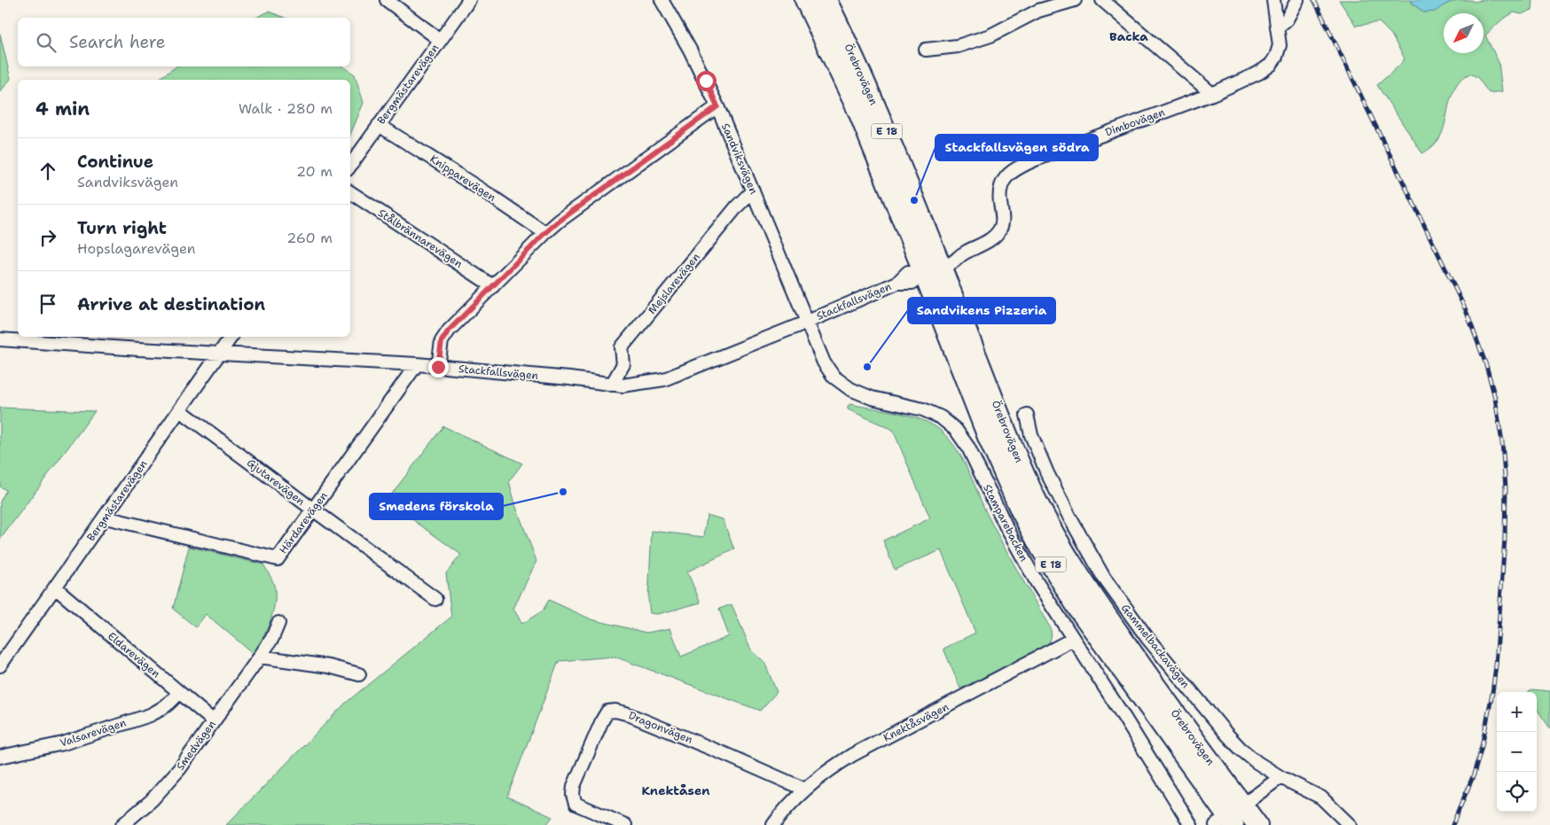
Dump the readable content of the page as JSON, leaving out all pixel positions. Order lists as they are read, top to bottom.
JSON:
{
  "streets": {
    "highway": ["Örebrovägen", "E 18"],
    "street": [
      "Bergmästarevägen",
      "Dimbovägen",
      "Sandviksvägen",
      "Knipparevägen",
      "Stålbrännarevägen",
      "Mejslarevägen",
      "Stackfallsvägen",
      "Gjutarevägen",
      "Härdarevägen",
      "Stamparebacken",
      "Gammelbackavägen",
      "Eldarevägen",
      "Knektåsvägen",
      "Dragonvägen",
      "Valsarevägen",
      "Smedvägen"
    ]
  },
  "crossings": [
    ["Örebrovägen", "Dimbovägen"],
    ["Örebrovägen", "Stackfallsvägen"],
    ["Bergmästarevägen", "Knipparevägen"],
    ["Bergmästarevägen", "Stackfallsvägen"],
    ["Bergmästarevägen", "Gjutarevägen"],
    ["Bergmästarevägen", "Härdarevägen"],
    ["Bergmästarevägen", "Eldarevägen"],
    ["Dimbovägen", "Stackfallsvägen"],
    ["Sandviksvägen", "Mejslarevägen"],
    ["Sandviksvägen", "Stackfallsvägen"],
    ["Sandviksvägen", "Stamparebacken"],
    ["Mejslarevägen", "Stackfallsvägen"],
    ["Stackfallsvägen", "Härdarevägen"],
    ["Stackfallsvägen", "Stamparebacken"],
    ["Gjutarevägen", "Härdarevägen"],
    ["Stamparebacken", "Knektåsvägen"],
    ["Eldarevägen", "Valsarevägen"],
    ["Eldarevägen", "Smedvägen"],
    ["Knektåsvägen", "Dragonvägen"]
  ],
  "districts": ["Backa", "Knektåsen"],
  "places": ["Stackfallsvägen södra", "Sandvikens Pizzeria", "Smedens förskola"],
  "north": "bottom left",
  "page": {
    "search": "Search here",
    "heading": ["4 min", "Walk · 280 m"],
    "list": [
      ["Continue", "Sandviksvägen", "20 m"],
      ["Turn right", "Hopslagarevägen", "260 m"],
      "Arrive at destination"
    ],
    "map_buttons": ["+", "−"]
  }
}
